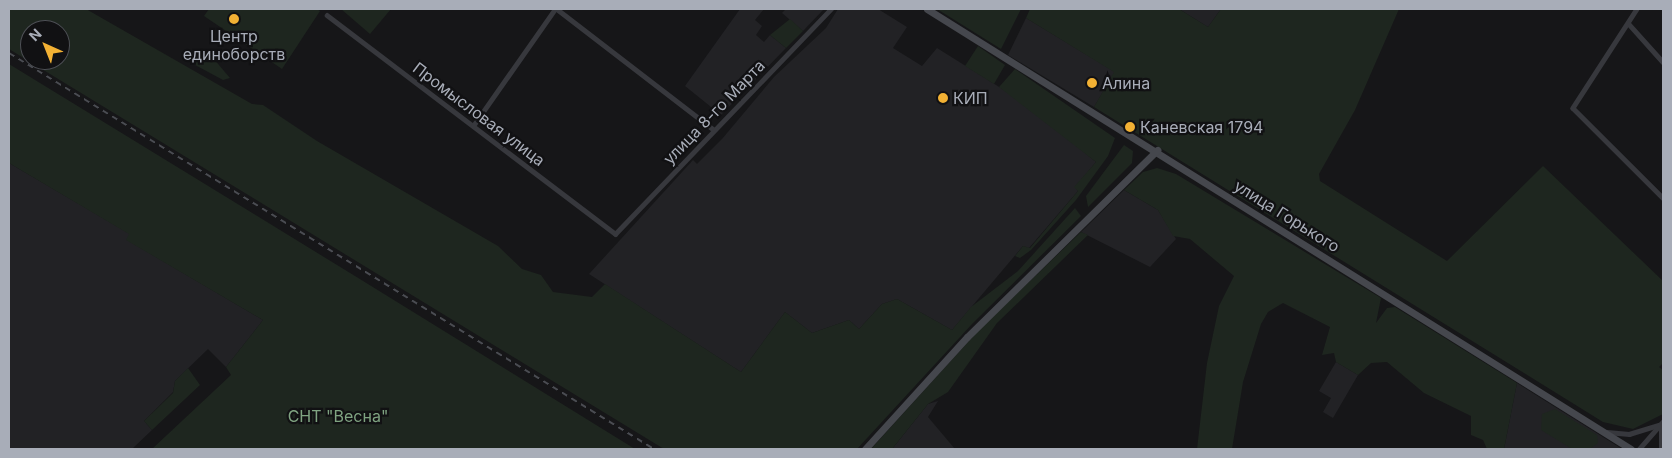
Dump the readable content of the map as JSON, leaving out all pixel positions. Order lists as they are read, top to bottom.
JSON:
{
  "streets": {
    "main road": ["улица Горького"],
    "street": ["улица 8-го Марта", "Промысловая улица"]
  },
  "crossings": [
    ["улица 8-го Марта", "Промысловая улица"]
  ],
  "parks": ["СНТ \"Весна\""],
  "places": [
    "Центр единоборств",
    "Алина",
    "КИП",
    "Каневская 1794"
  ],
  "north": "top left"
}
